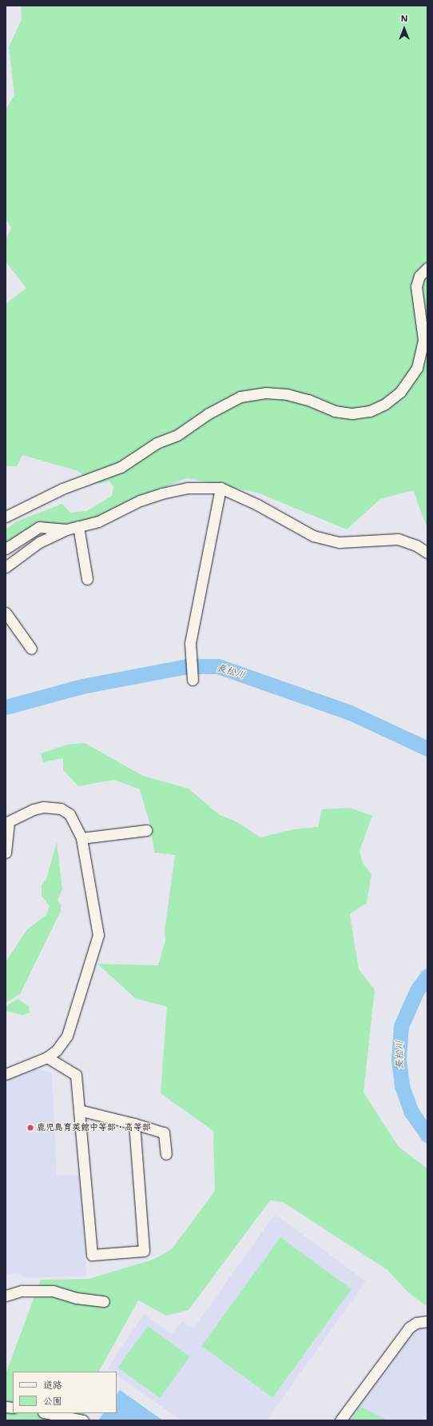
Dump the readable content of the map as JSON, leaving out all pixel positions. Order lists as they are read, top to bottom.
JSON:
{
  "water": ["長松川"],
  "places": ["鹿児島育英館中等部・高等部"],
  "legend": ["道路", "公園"],
  "north": "top"
}
